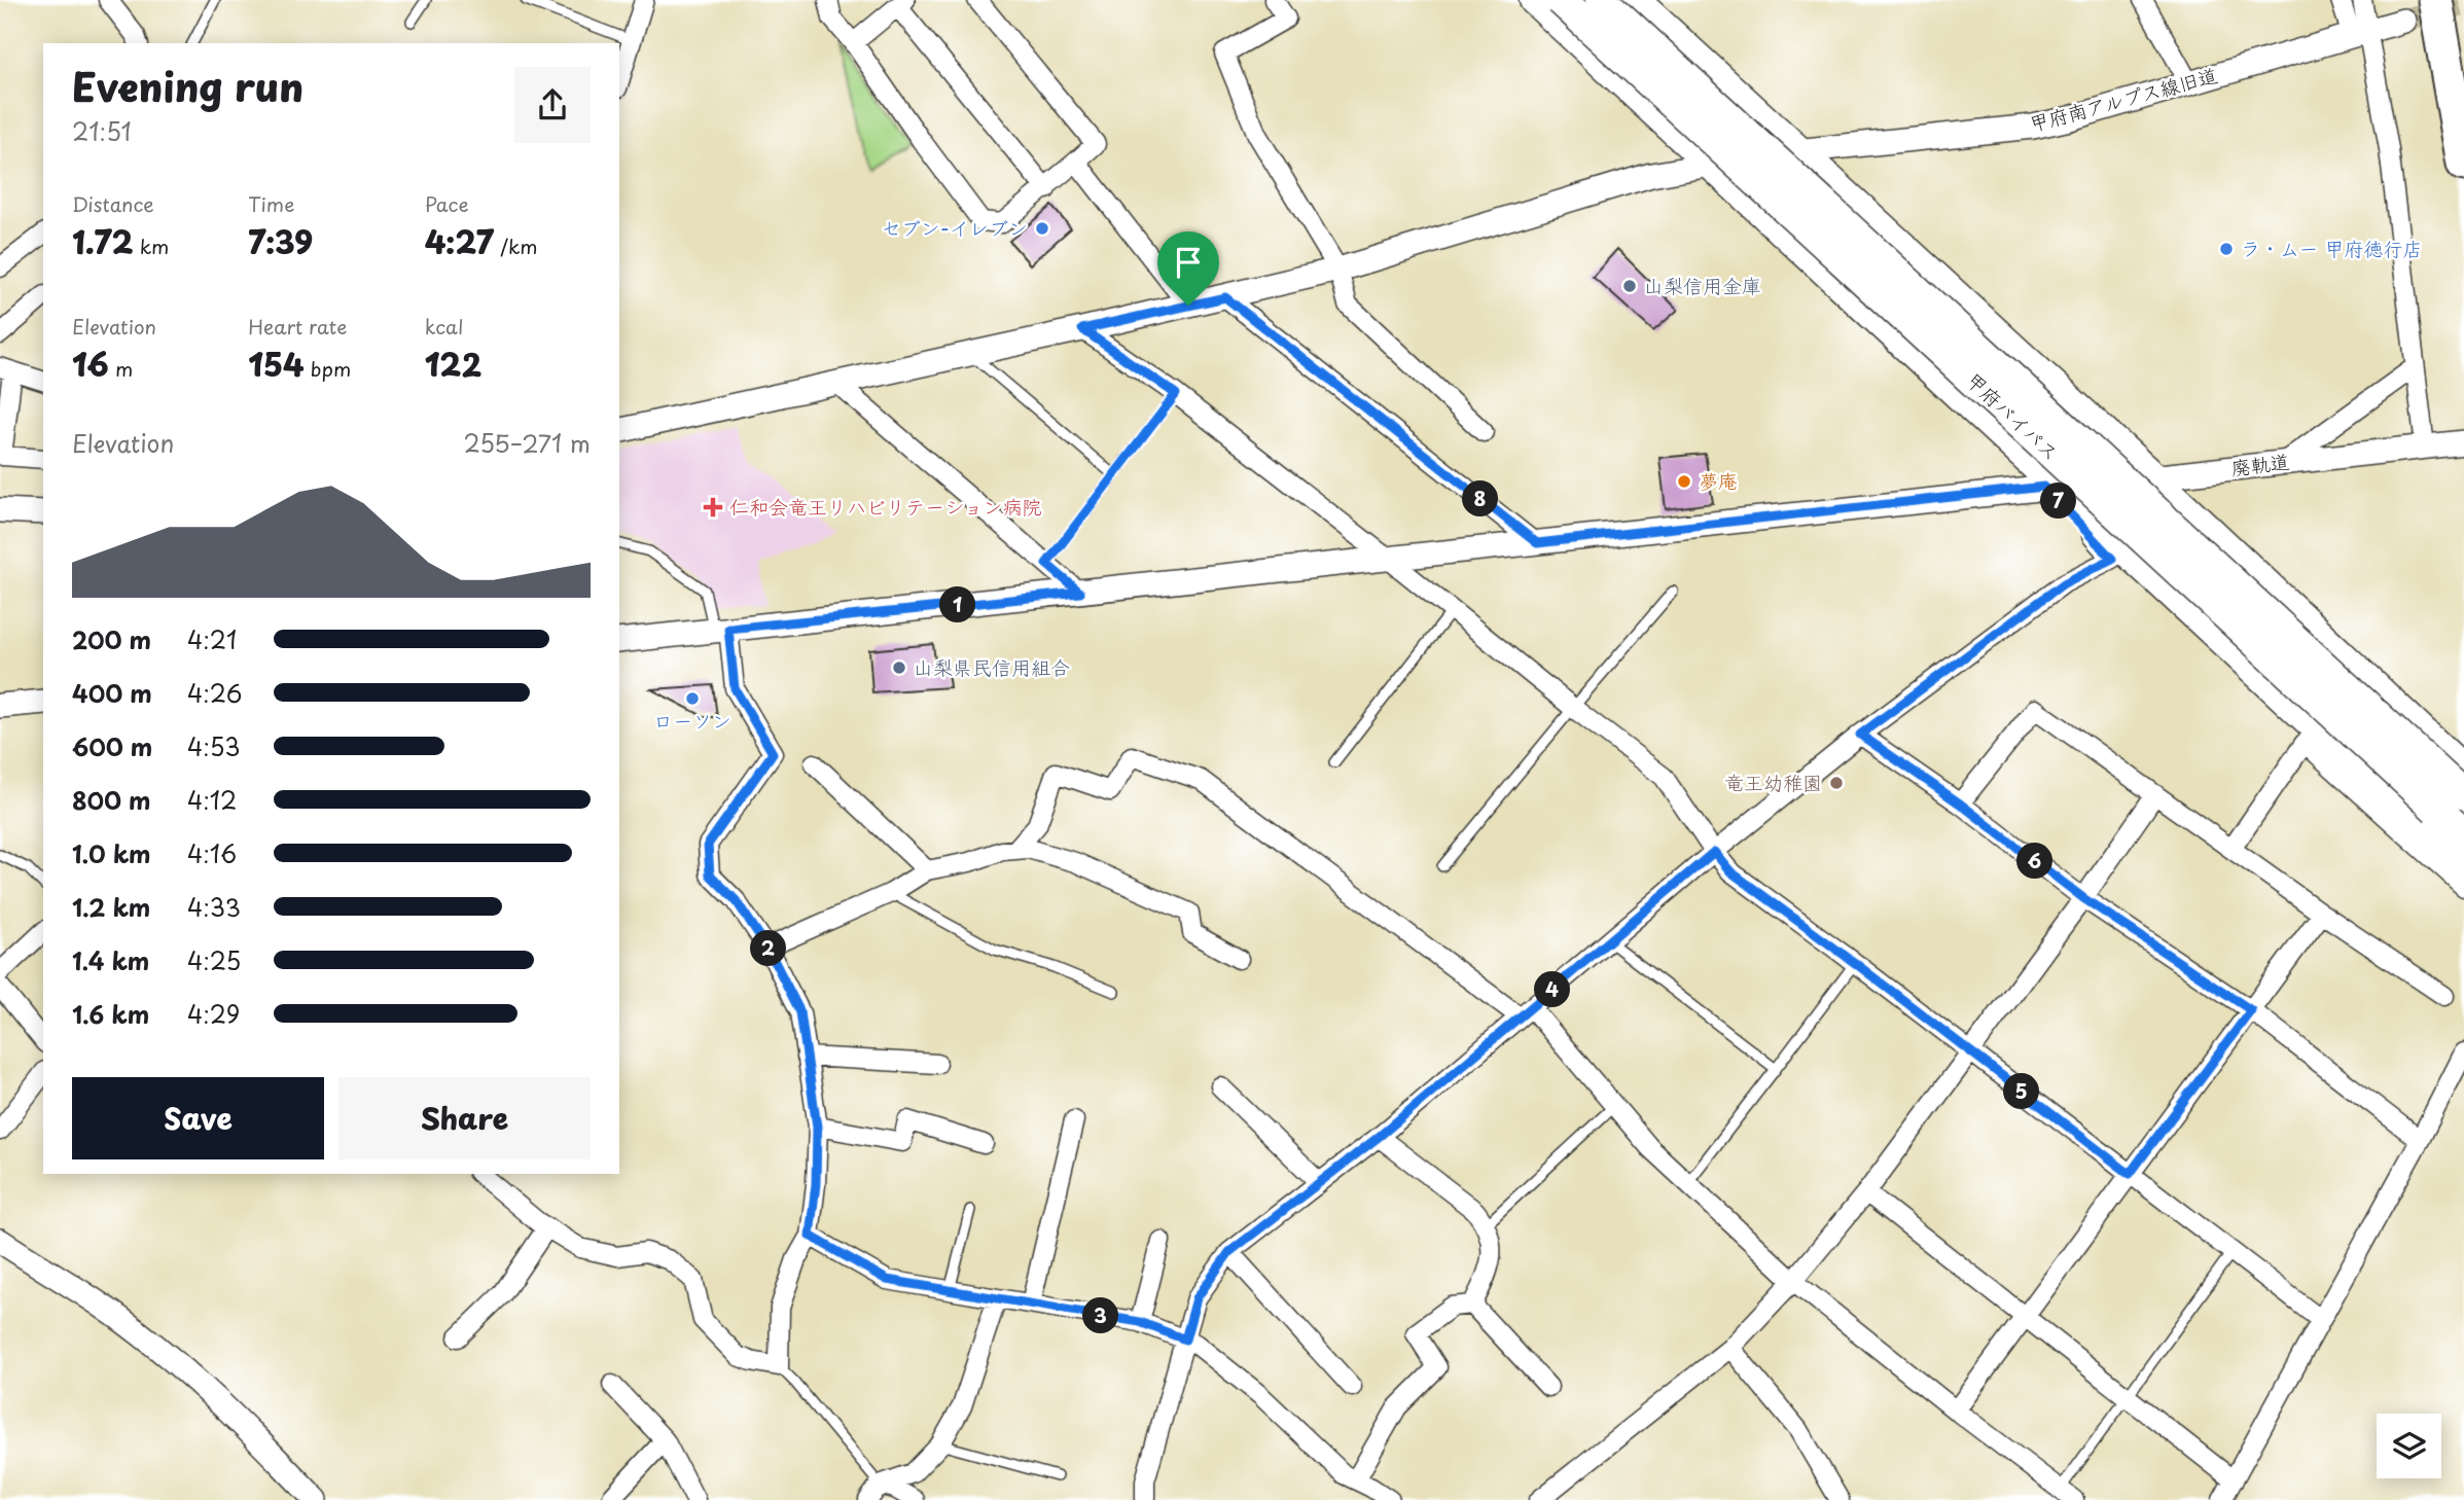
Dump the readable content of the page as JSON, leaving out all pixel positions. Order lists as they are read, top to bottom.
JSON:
{
  "streets": {
    "highway": ["甲府バイパス"],
    "street": ["甲府南アルプス線旧道", "廃軌道"]
  },
  "places": {
    "other": [
      "セブン-イレブン",
      "ラ・ムー 甲府徳行店",
      "山梨信用金庫",
      "夢庵",
      "山梨県民信用組合",
      "ローソン",
      "竜王幼稚園"
    ],
    "health": ["仁和会竜王リハビリテーション病院"]
  },
  "page": {
    "heading": ["Evening run", "21:51"],
    "stats": [
      ["Distance", "1.72 km"],
      ["Time", "7:39"],
      ["Pace", "4:27 /km"],
      ["Elevation", "16 m"],
      ["Heart rate", "154 bpm"],
      ["kcal", "122"]
    ],
    "chart": ["Elevation", "255–271 m"],
    "pins": [
      "8",
      "7",
      "1",
      "6",
      "2",
      "4",
      "5",
      "3"
    ],
    "list": [
      {
        "name": "200 m",
        "note": "4:21"
      },
      {
        "name": "400 m",
        "note": "4:26"
      },
      {
        "name": "600 m",
        "note": "4:53"
      },
      {
        "name": "800 m",
        "note": "4:12"
      },
      {
        "name": "1.0 km",
        "note": "4:16"
      },
      {
        "name": "1.2 km",
        "note": "4:33"
      },
      {
        "name": "1.4 km",
        "note": "4:25"
      },
      {
        "name": "1.6 km",
        "note": "4:29"
      }
    ],
    "buttons": ["Save", "Share"]
  }
}
